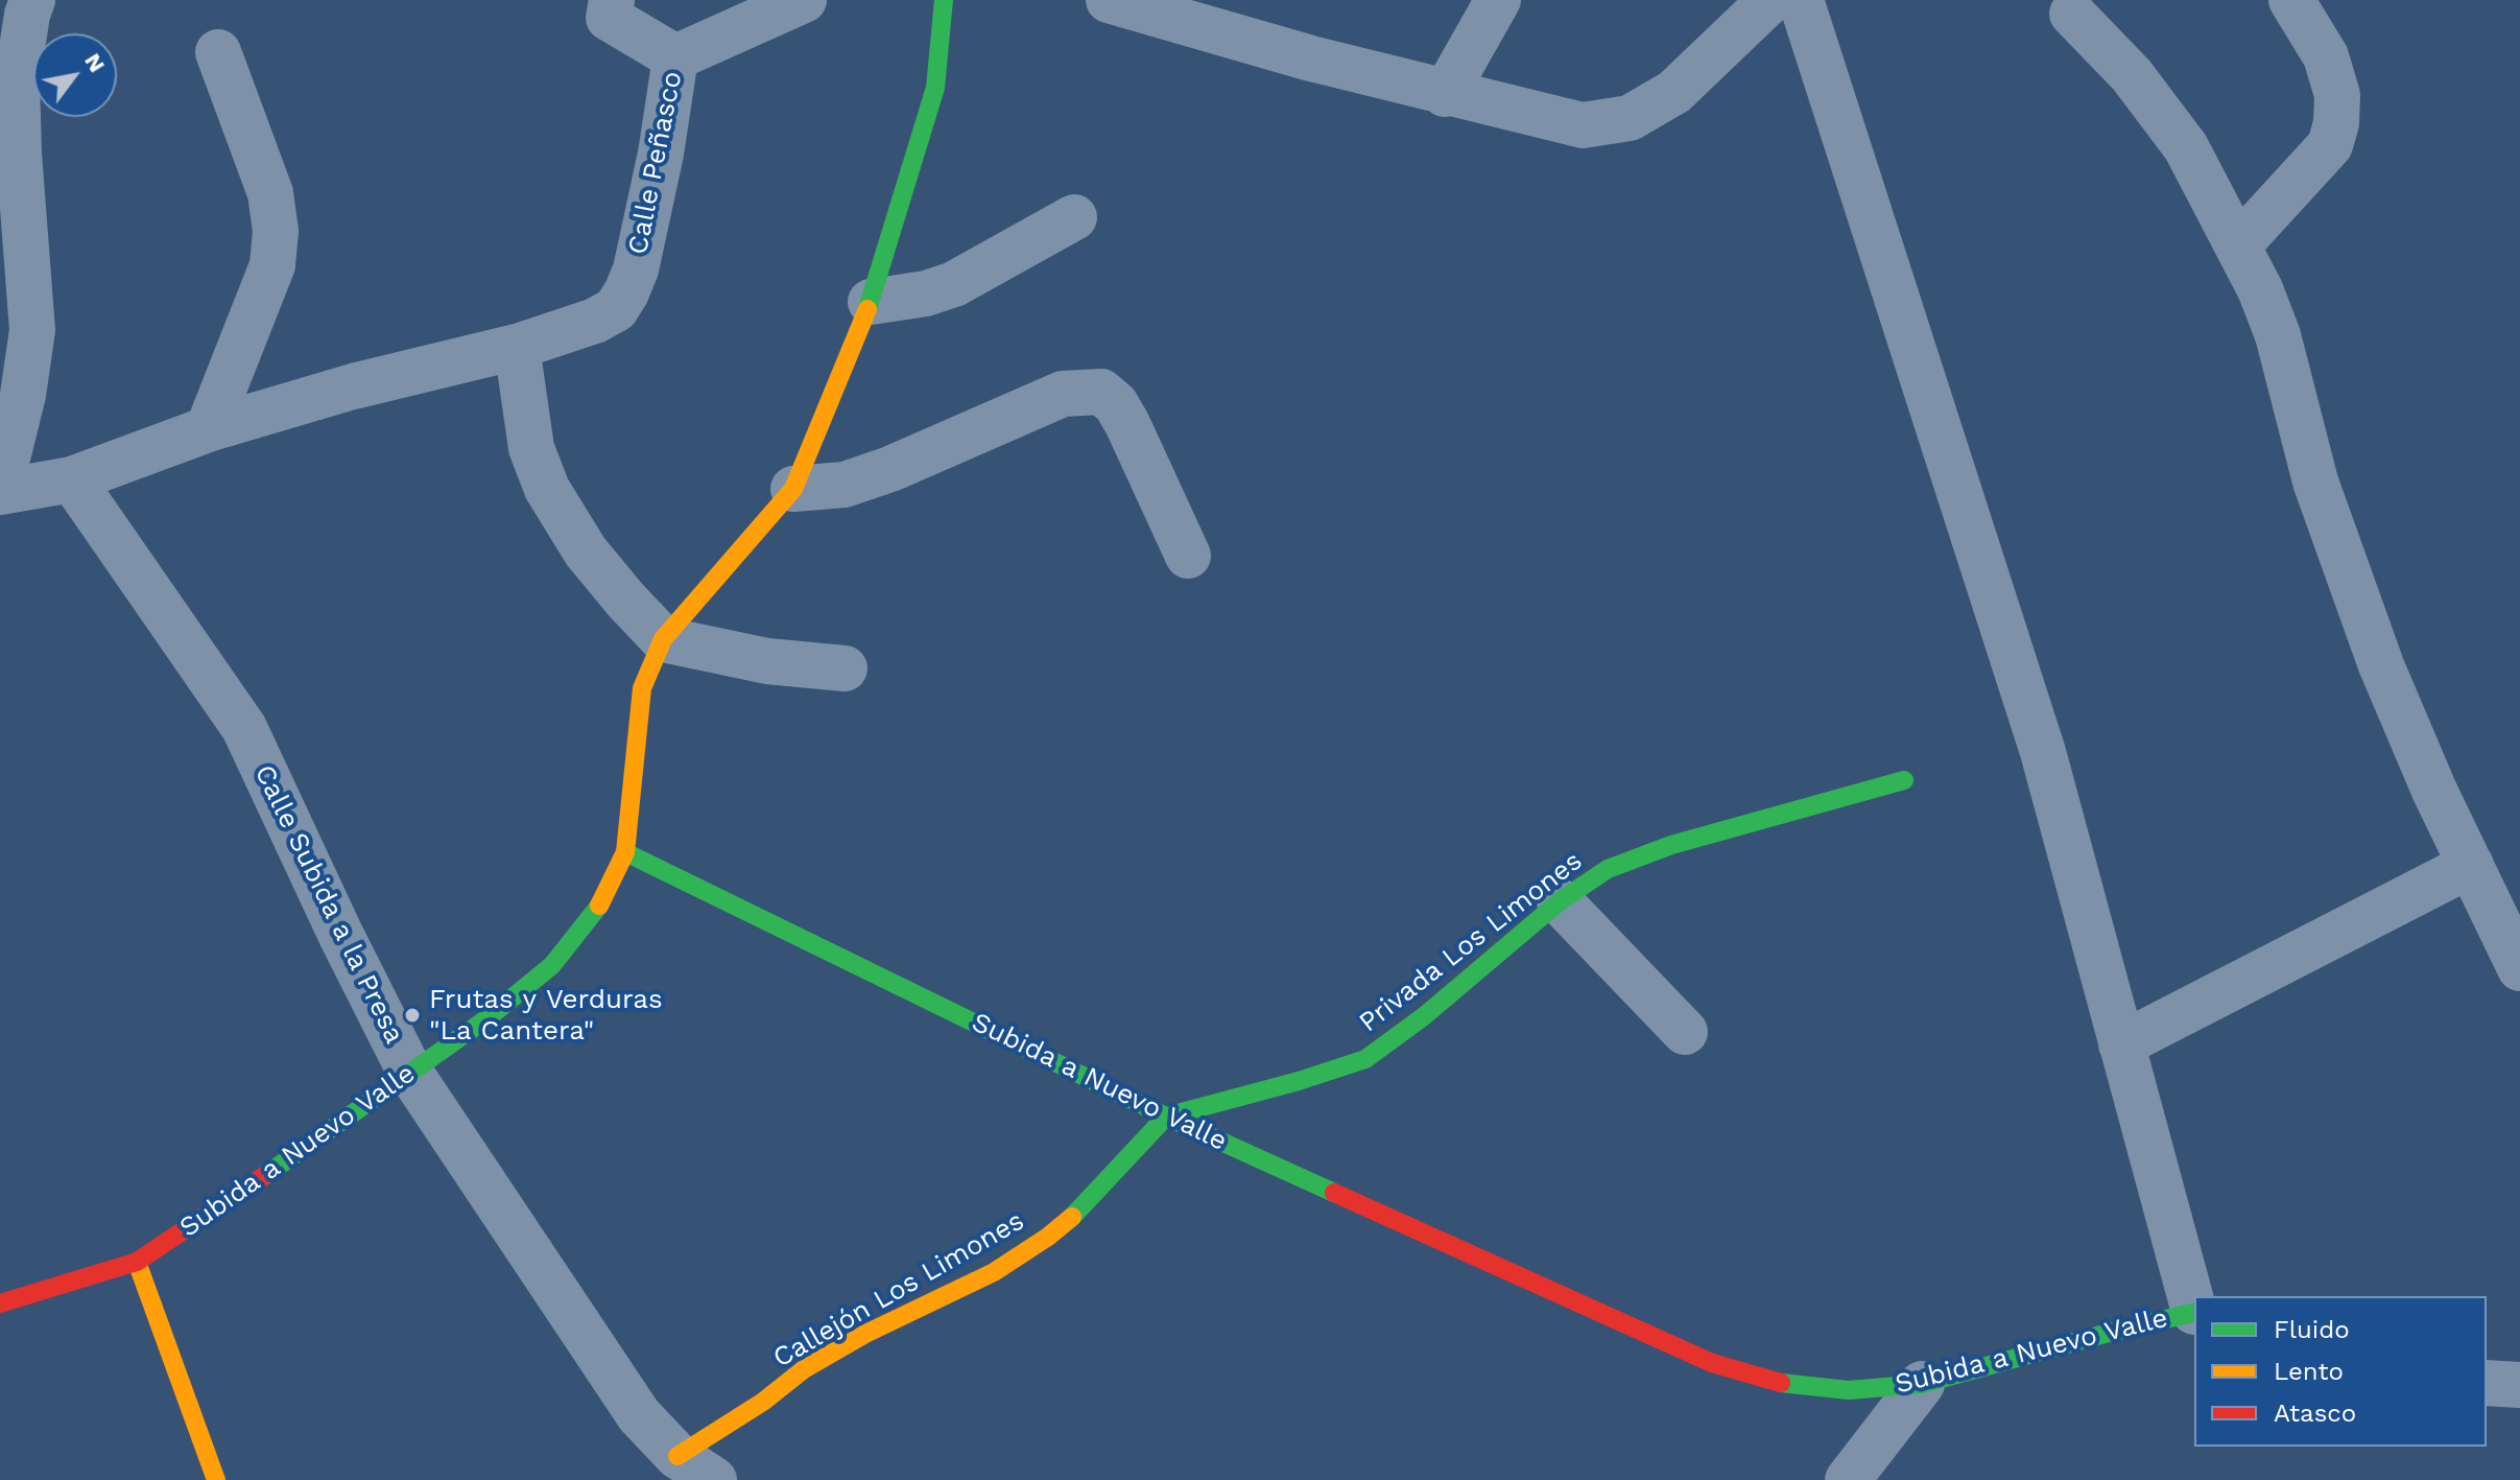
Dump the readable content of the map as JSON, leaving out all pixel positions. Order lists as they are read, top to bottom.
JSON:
{
  "streets": {
    "street": [
      "Calle Peñasco",
      "Calle Subida a la Presa",
      "Privada Los Limones",
      "Subida a Nuevo Valle",
      "Callejón Los Limones"
    ]
  },
  "crossings": [
    ["Calle Subida a la Presa", "Subida a Nuevo Valle"],
    ["Calle Subida a la Presa", "Callejón Los Limones"],
    ["Privada Los Limones", "Subida a Nuevo Valle"],
    ["Privada Los Limones", "Callejón Los Limones"],
    ["Subida a Nuevo Valle", "Callejón Los Limones"]
  ],
  "places": ["Frutas y Verduras \"La Cantera\""],
  "legend": ["Fluido", "Lento", "Atasco"],
  "north": "top right"
}
